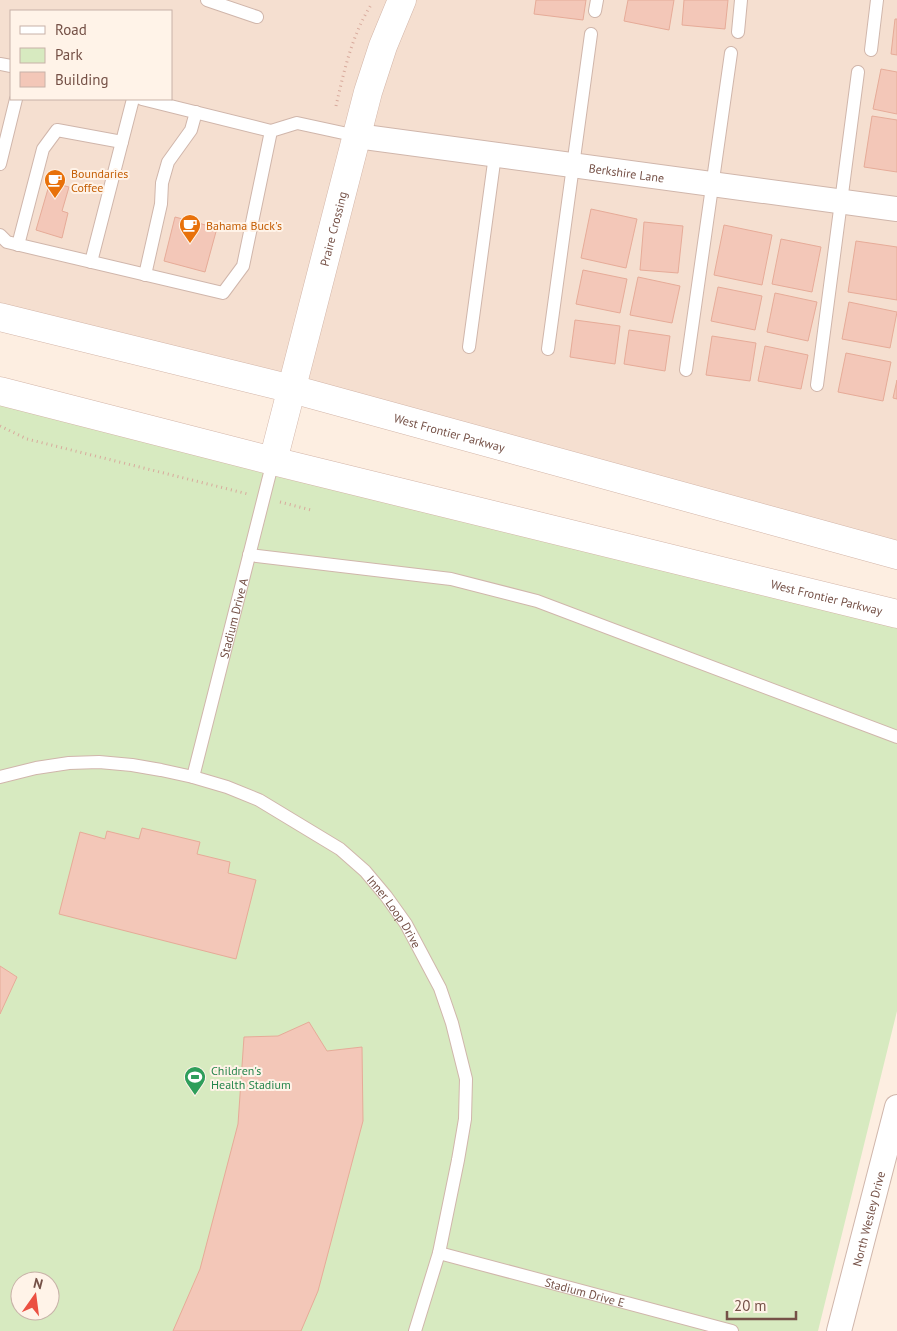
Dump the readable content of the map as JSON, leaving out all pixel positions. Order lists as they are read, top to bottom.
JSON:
{
  "streets": {
    "street": [
      "Berkshire Lane",
      "Praire Crossing",
      "West Frontier Parkway",
      "North Wesley Drive"
    ],
    "lane": ["Stadium Drive A", "Inner Loop Drive", "Stadium Drive E"]
  },
  "crossings": [
    ["Berkshire Lane", "Praire Crossing"],
    ["Praire Crossing", "West Frontier Parkway"],
    ["Praire Crossing", "Stadium Drive A"],
    ["West Frontier Parkway", "Stadium Drive A"],
    ["Stadium Drive A", "Inner Loop Drive"],
    ["Inner Loop Drive", "Stadium Drive E"]
  ],
  "places": {
    "cafe": ["Boundaries Coffee", "Bahama Buck's"],
    "sports": ["Children's Health Stadium"]
  },
  "legend": ["Road", "Park", "Building"],
  "scale_bar": "20 m",
  "north": "top"
}
